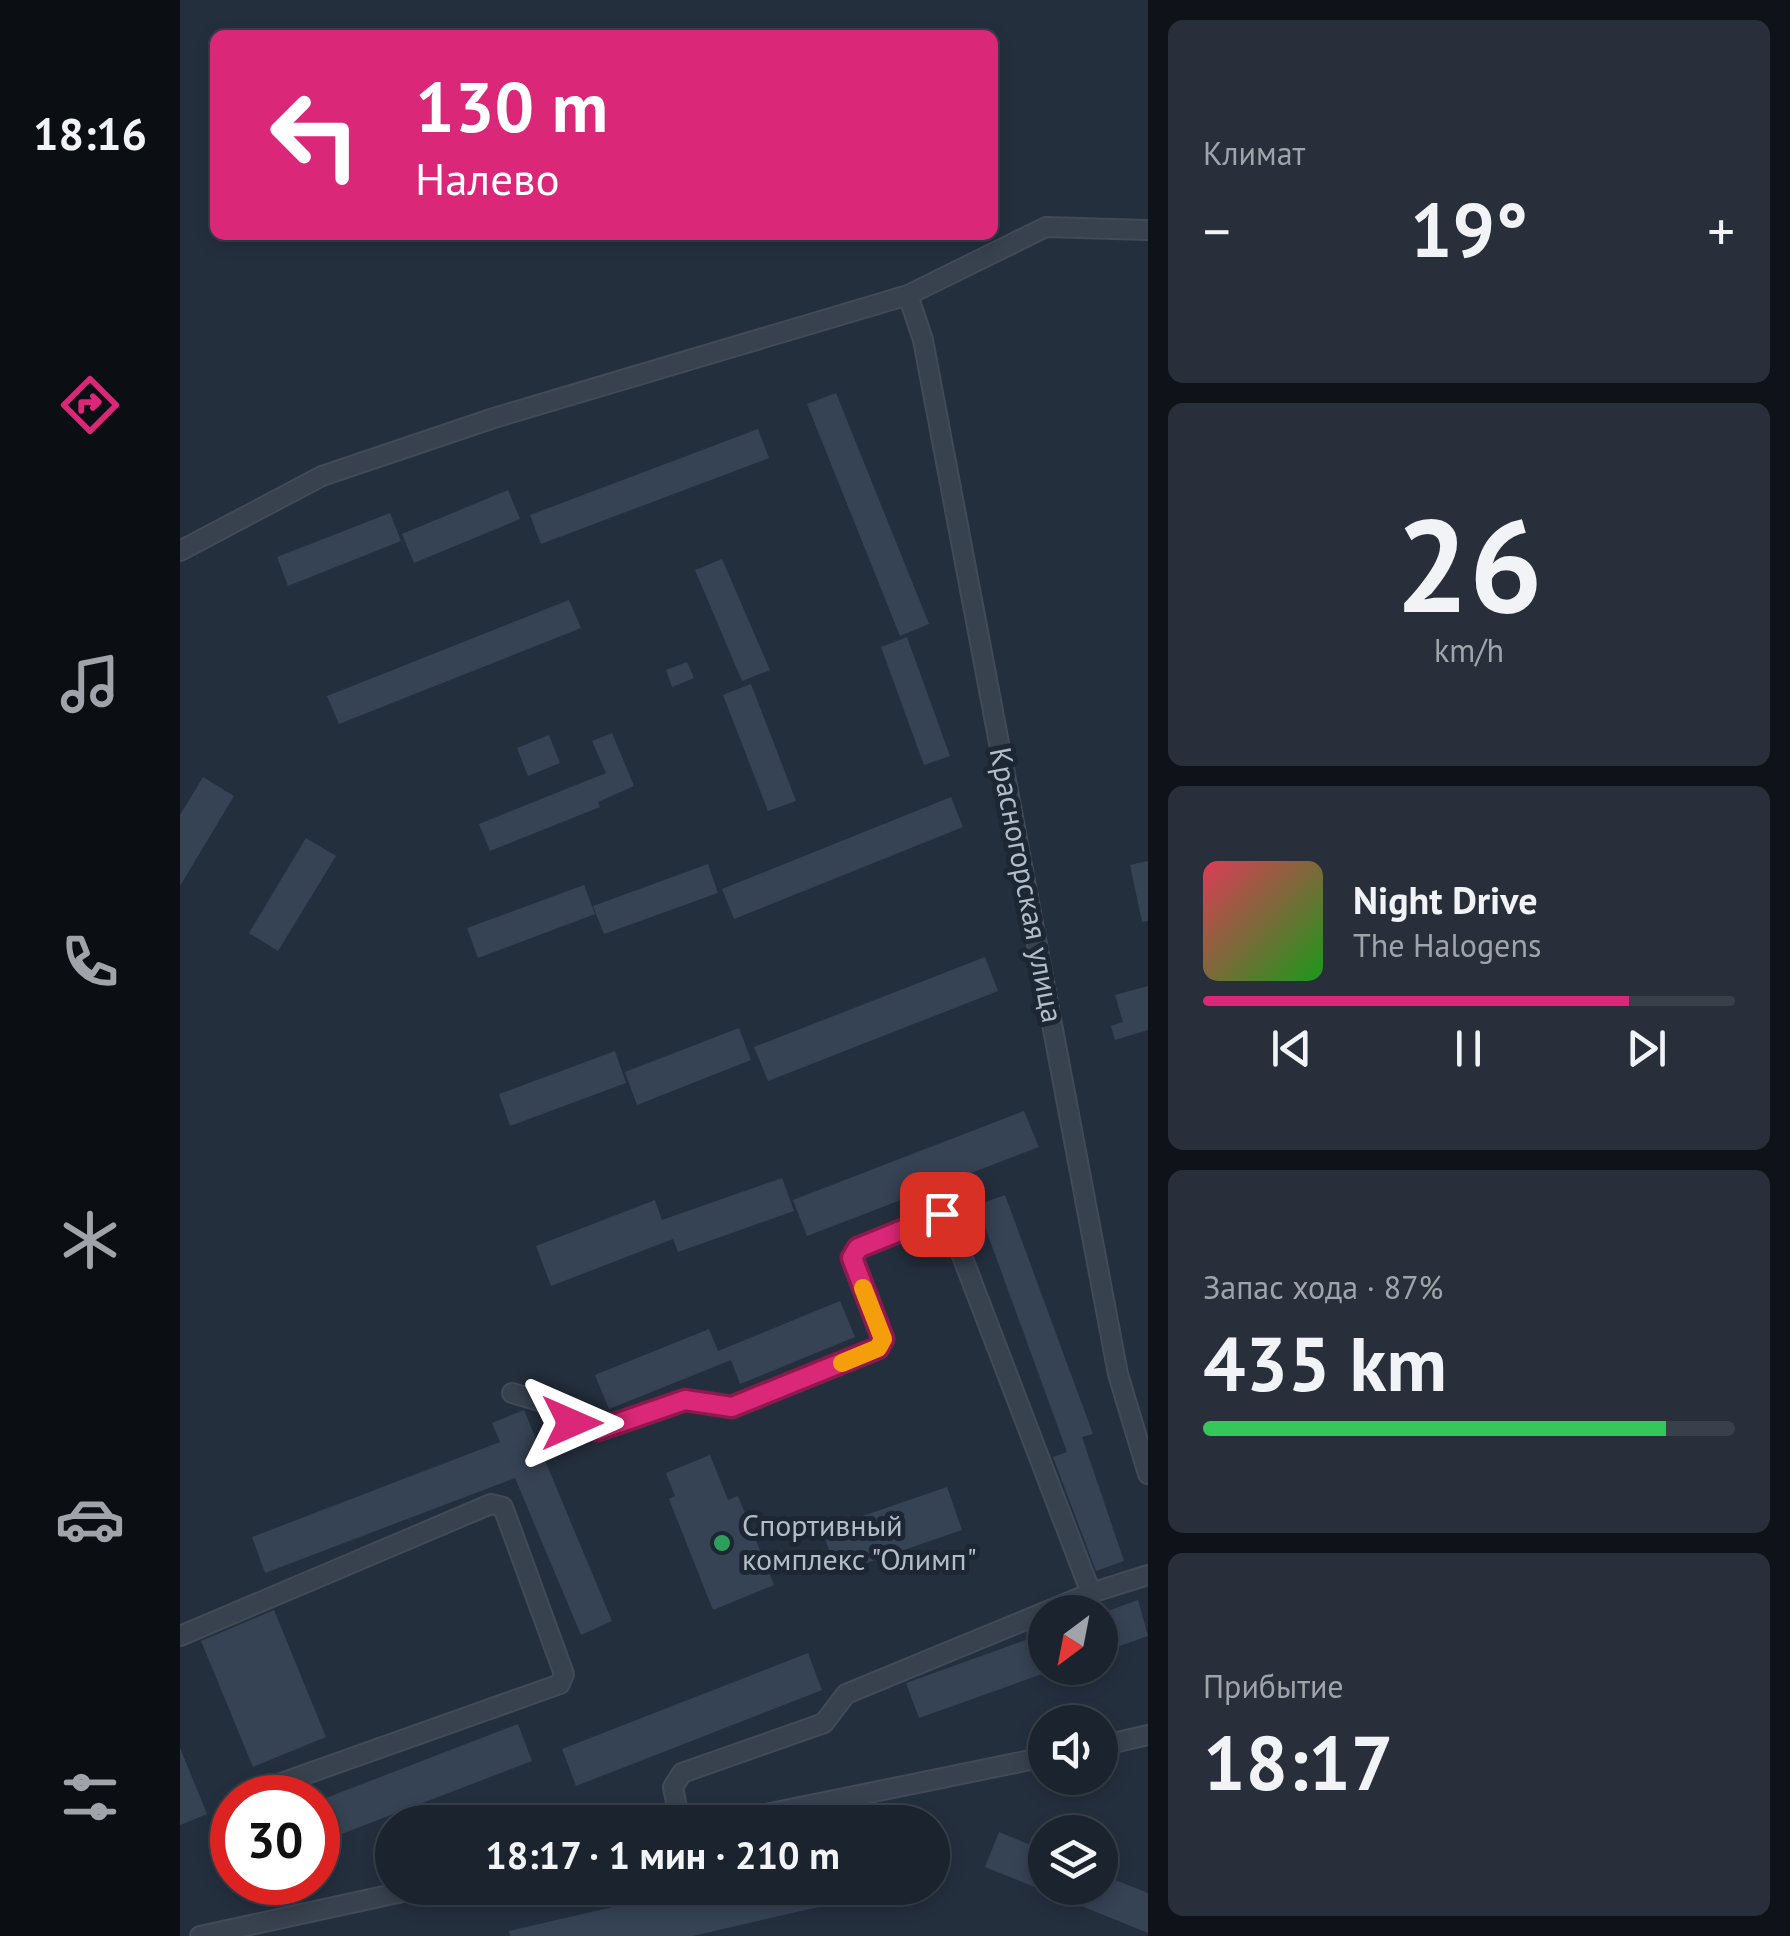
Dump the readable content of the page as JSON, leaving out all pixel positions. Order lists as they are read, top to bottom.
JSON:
{
  "streets": {
    "street": ["Красногорская улица"]
  },
  "places": ["Спортивный комплекс \"Олимп\""],
  "north": "bottom left",
  "page": {
    "tabs": "18:16",
    "tile": [
      "Климат",
      ["26", "km/h"],
      ["Запас хода · 87%", "435 km"],
      ["Прибытие", "18:17"]
    ],
    "turn": ["130 m", "Налево"],
    "heat": ["−", "19°", "+"],
    "song": ["Night Drive", "The Halogens"],
    "limit": "30",
    "trip": "18:17 · 1 мин · 210 m"
  }
}
